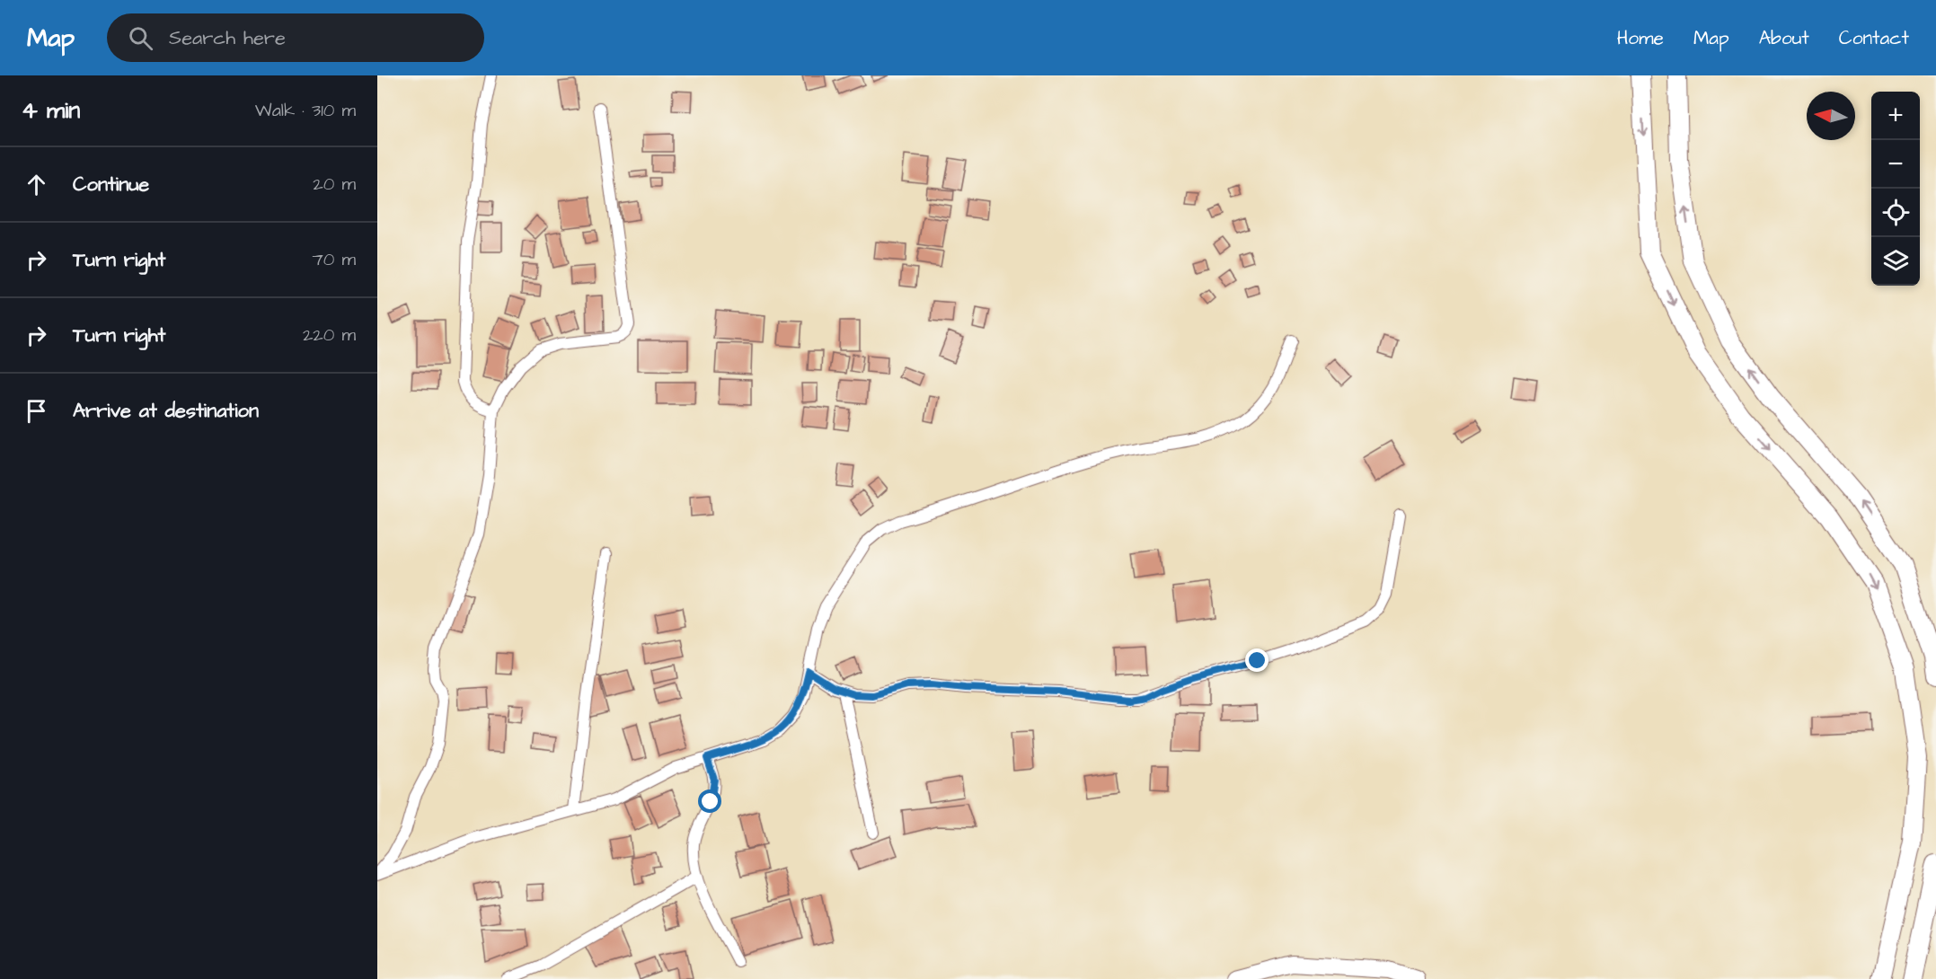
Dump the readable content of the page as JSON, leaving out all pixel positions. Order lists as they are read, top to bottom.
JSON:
{
  "north": "left",
  "page": {
    "header": "Map",
    "search": "Search here",
    "nav": [
      "Home",
      "Map",
      "About",
      "Contact"
    ],
    "heading": ["4 min", "Walk · 310 m"],
    "map_buttons": ["+", "−"],
    "list": [
      ["Continue", "20 m"],
      ["Turn right", "70 m"],
      ["Turn right", "220 m"],
      "Arrive at destination"
    ]
  }
}
